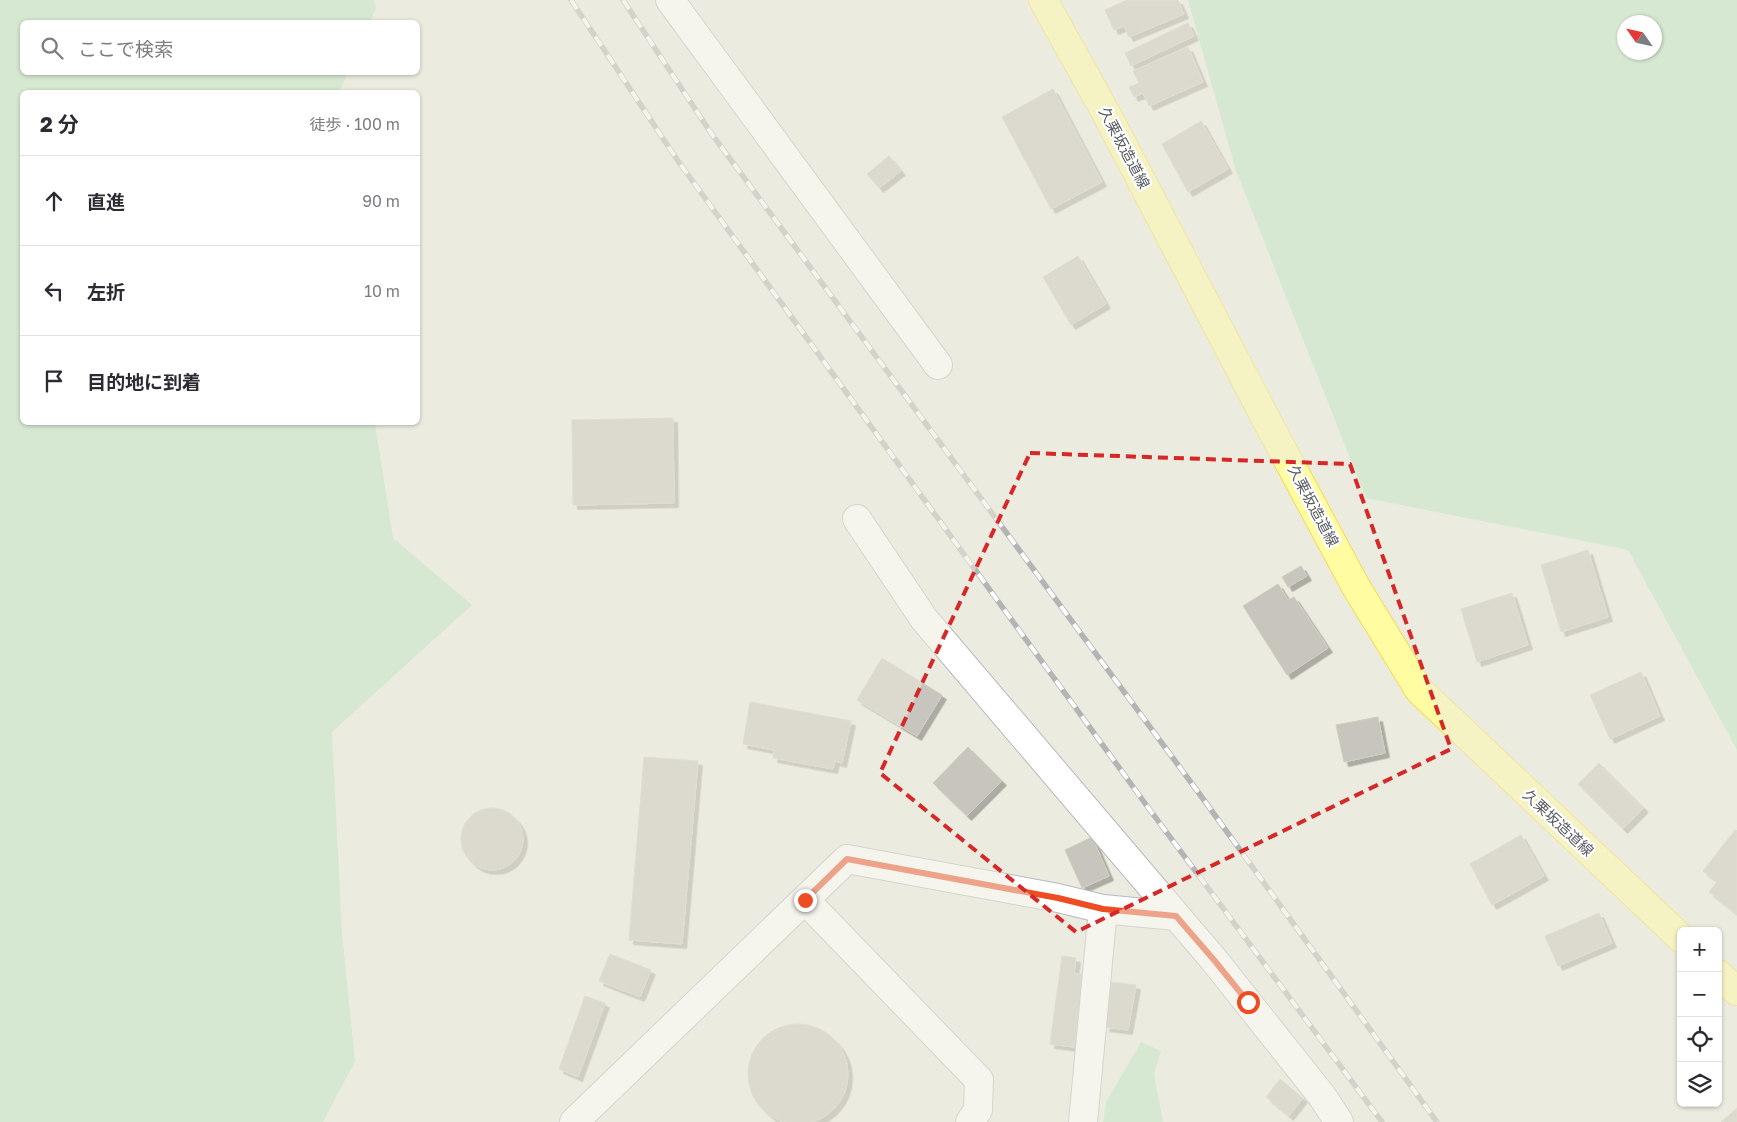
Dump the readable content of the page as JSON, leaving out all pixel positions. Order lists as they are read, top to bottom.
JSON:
{
  "streets": {
    "main road": ["久栗坂造道線"]
  },
  "north": "top left",
  "page": {
    "search": "ここで検索",
    "heading": ["2 分", "徒歩 · 100 m"],
    "list": [
      ["直進", "90 m"],
      ["左折", "10 m"],
      "目的地に到着"
    ],
    "map_buttons": ["+", "−"]
  }
}
